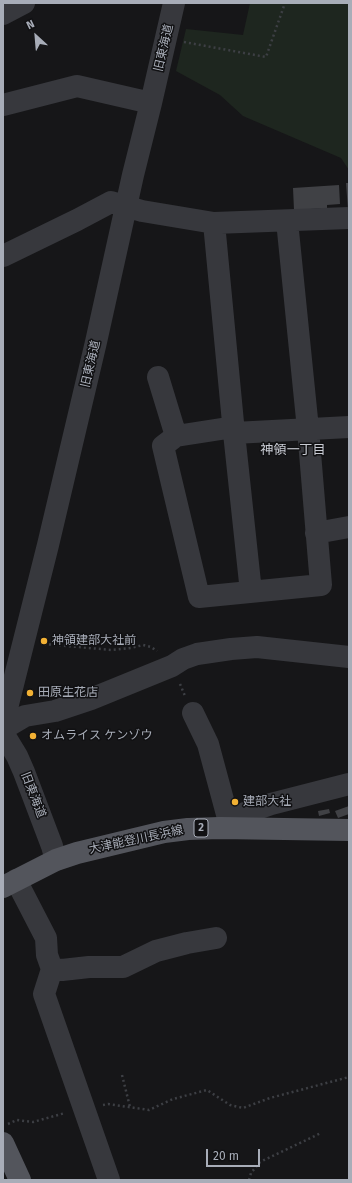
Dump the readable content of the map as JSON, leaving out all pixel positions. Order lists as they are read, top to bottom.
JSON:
{
  "streets": {
    "main road": ["2", "大津能登川長浜線"],
    "street": ["旧東海道"]
  },
  "crossings": [
    ["旧東海道", "大津能登川長浜線"]
  ],
  "districts": ["神領一丁目"],
  "places": [
    "神領建部大社前",
    "田原生花店",
    "オムライス ケンゾウ",
    "建部大社"
  ],
  "scale_bar": "20 m",
  "north": "top left"
}
